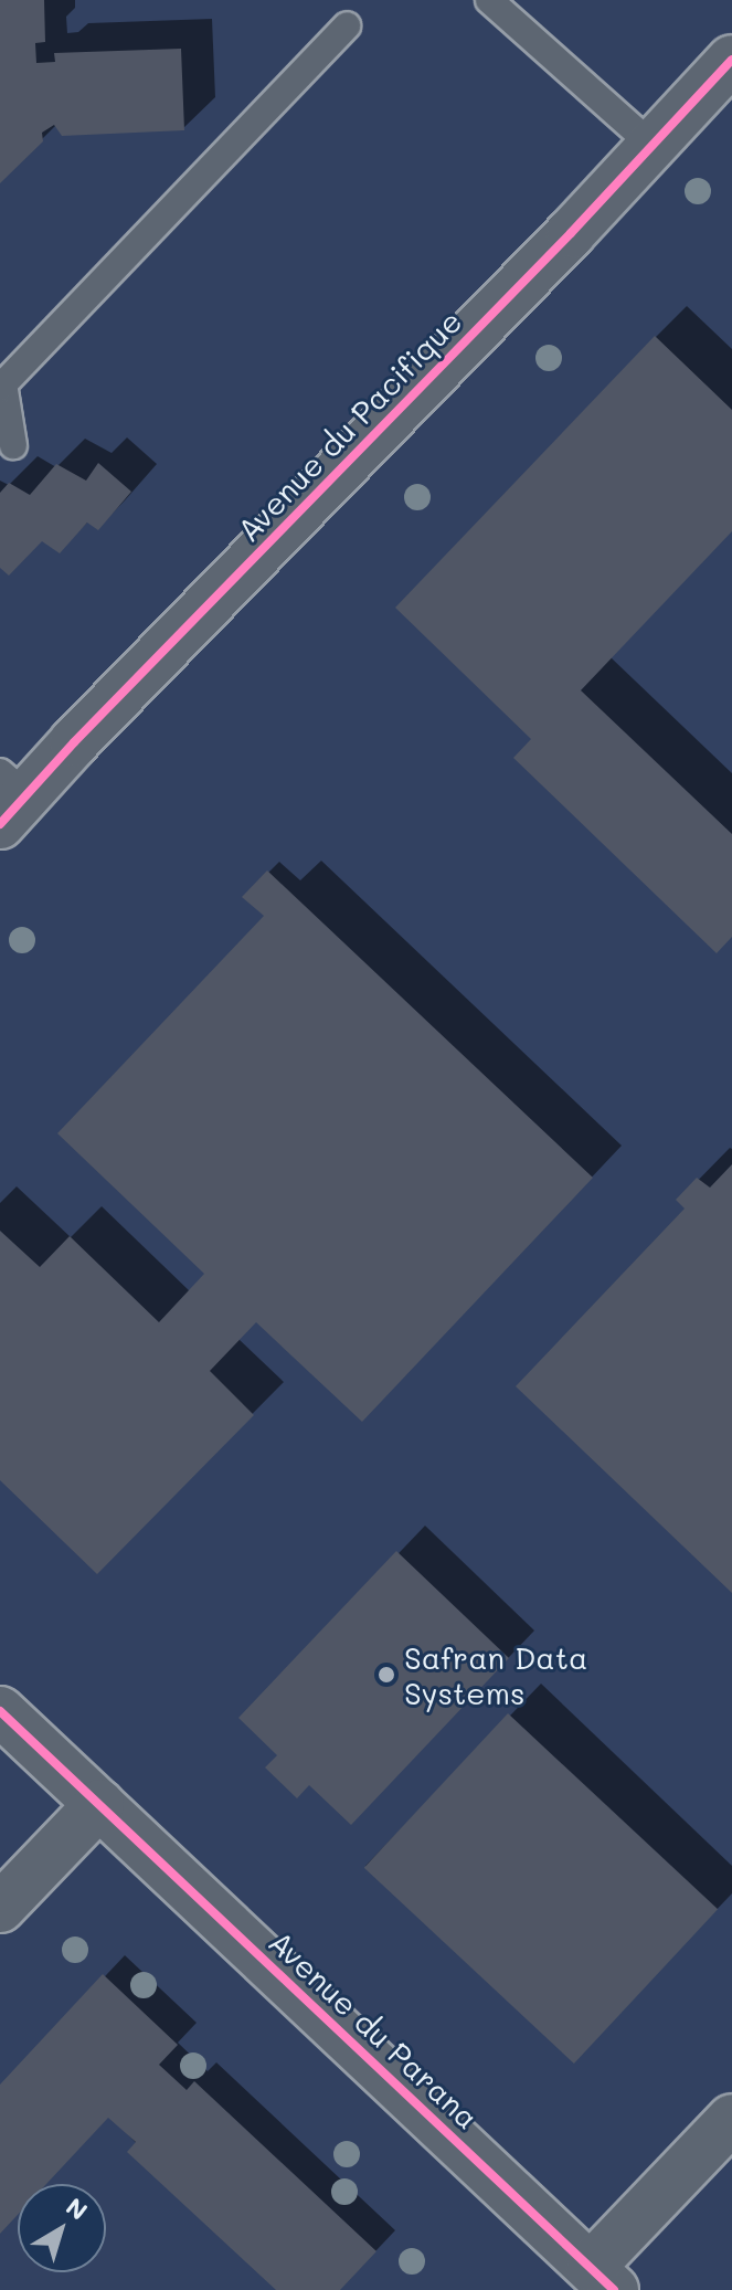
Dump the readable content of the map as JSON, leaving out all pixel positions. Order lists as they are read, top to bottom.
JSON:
{
  "streets": {
    "street": ["Avenue du Pacifique", "Avenue du Parana"]
  },
  "places": ["Safran Data Systems"],
  "north": "top right"
}
